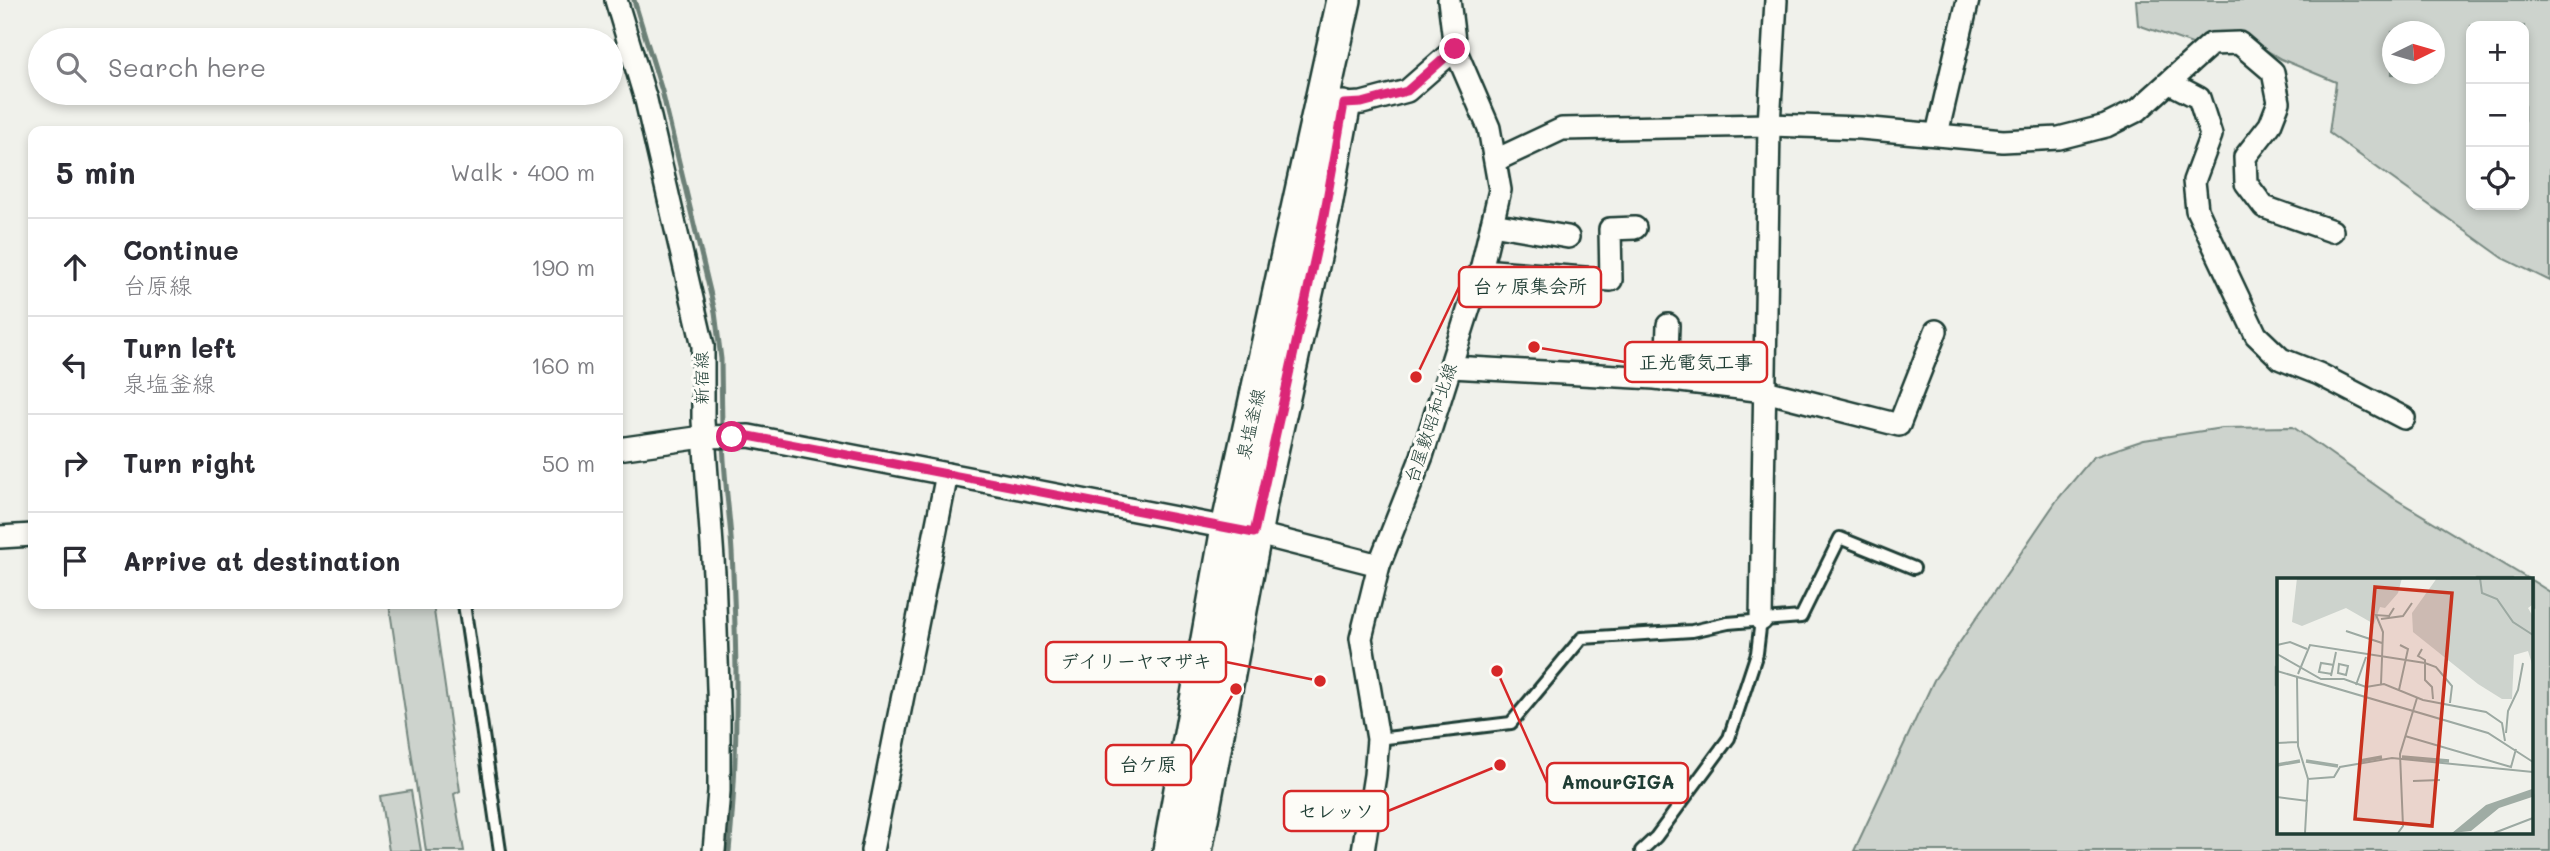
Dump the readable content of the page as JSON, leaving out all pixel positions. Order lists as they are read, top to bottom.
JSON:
{
  "streets": {
    "main road": ["泉塩釜線"],
    "street": ["新宿線", "台屋敷昭和北線"]
  },
  "places": [
    "正光電気工事",
    "台ヶ原集会所",
    "AmourGIGA",
    "デイリーヤマザキ",
    "台ケ原",
    "セレッソ"
  ],
  "north": "right",
  "page": {
    "map_buttons": ["+", "−"],
    "search": "Search here",
    "heading": ["5 min", "Walk · 400 m"],
    "list": [
      ["Continue", "台原線", "190 m"],
      ["Turn left", "泉塩釜線", "160 m"],
      ["Turn right", "50 m"],
      "Arrive at destination"
    ]
  }
}
